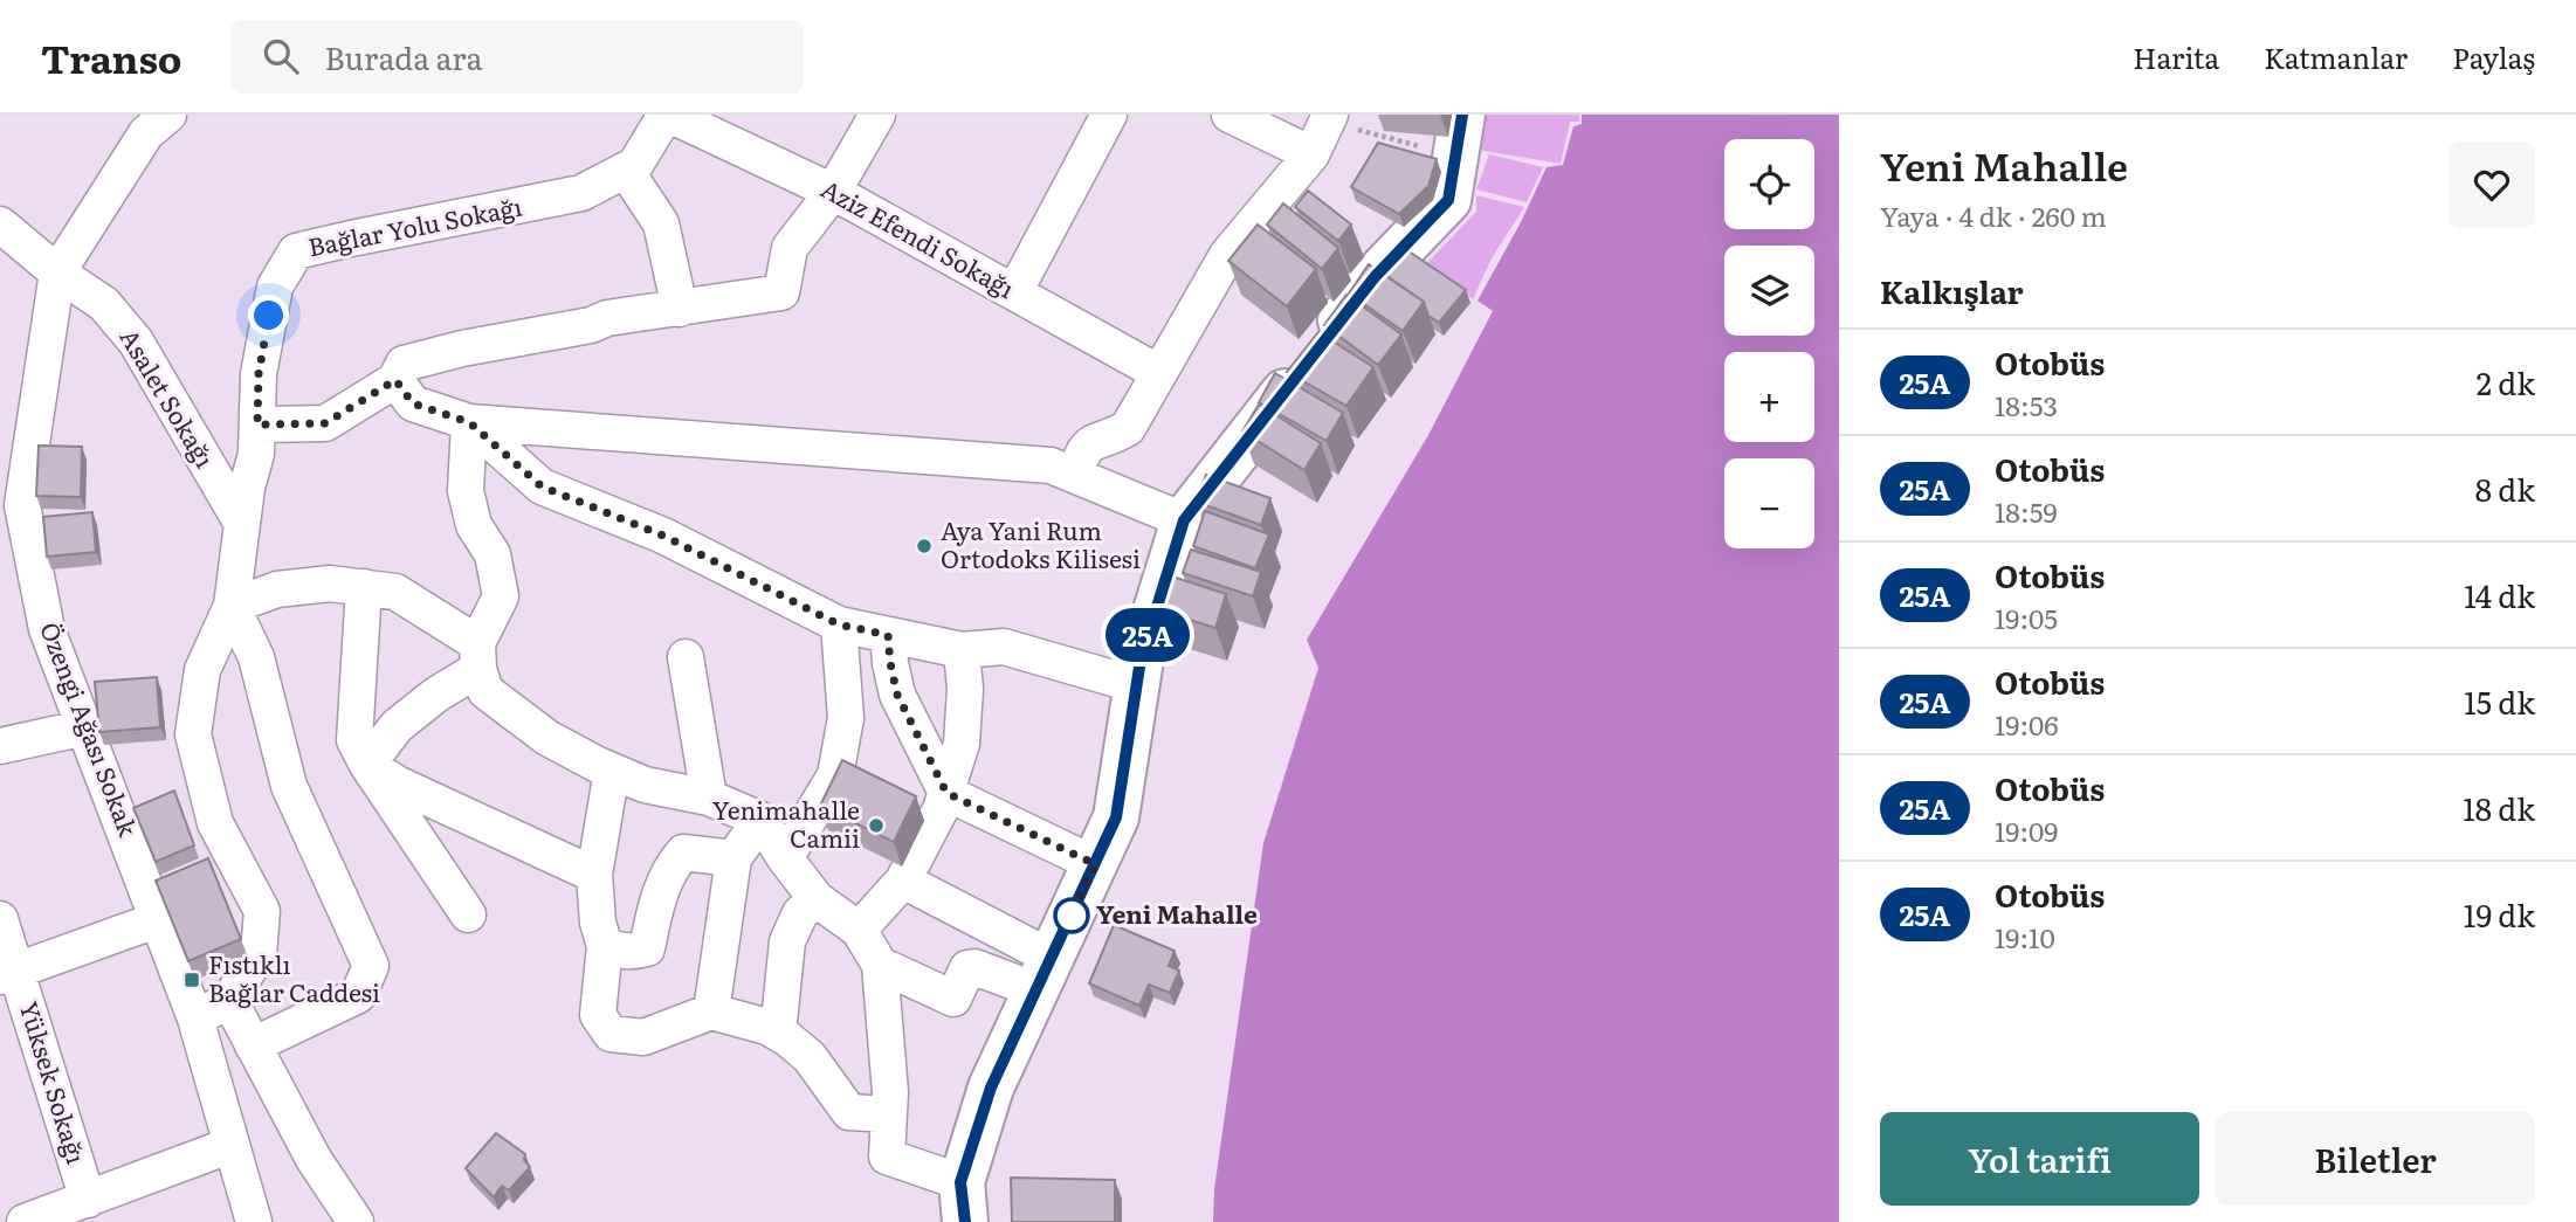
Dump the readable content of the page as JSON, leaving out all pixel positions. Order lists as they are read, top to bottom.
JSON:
{
  "streets": {
    "street": [
      "Bağlar Yolu Sokağı",
      "Aziz Efendi Sokağı",
      "Asalet Sokağı",
      "Özengi Ağası Sokak",
      "Yüksek Sokağı"
    ]
  },
  "crossings": [
    ["Bağlar Yolu Sokağı", "Aziz Efendi Sokağı"],
    ["Bağlar Yolu Sokağı", "Asalet Sokağı"],
    ["Asalet Sokağı", "Özengi Ağası Sokak"]
  ],
  "places": {
    "other": ["Aya Yani Rum Ortodoks Kilisesi", "Yenimahalle Camii", "Yeni Mahalle"],
    "transit": ["Fıstıklı Bağlar Caddesi"]
  },
  "lines": ["bus line 25A"],
  "page": {
    "header": "Transo",
    "search": "Burada ara",
    "nav": ["Harita", "Katmanlar", "Paylaş"],
    "on_map": "25A",
    "heading": [
      ["Yeni Mahalle", "Yaya · 4 dk · 260 m"],
      "Kalkışlar"
    ],
    "map_buttons": ["+", "−"],
    "list": [
      {
        "mark": "25A",
        "name": "Otobüs",
        "note": "18:53",
        "value": "2 dk"
      },
      {
        "mark": "25A",
        "name": "Otobüs",
        "note": "18:59",
        "value": "8 dk"
      },
      {
        "mark": "25A",
        "name": "Otobüs",
        "note": "19:05",
        "value": "14 dk"
      },
      {
        "mark": "25A",
        "name": "Otobüs",
        "note": "19:06",
        "value": "15 dk"
      },
      {
        "mark": "25A",
        "name": "Otobüs",
        "note": "19:09",
        "value": "18 dk"
      },
      {
        "mark": "25A",
        "name": "Otobüs",
        "note": "19:10",
        "value": "19 dk"
      }
    ],
    "buttons": ["Yol tarifi", "Biletler"]
  }
}
